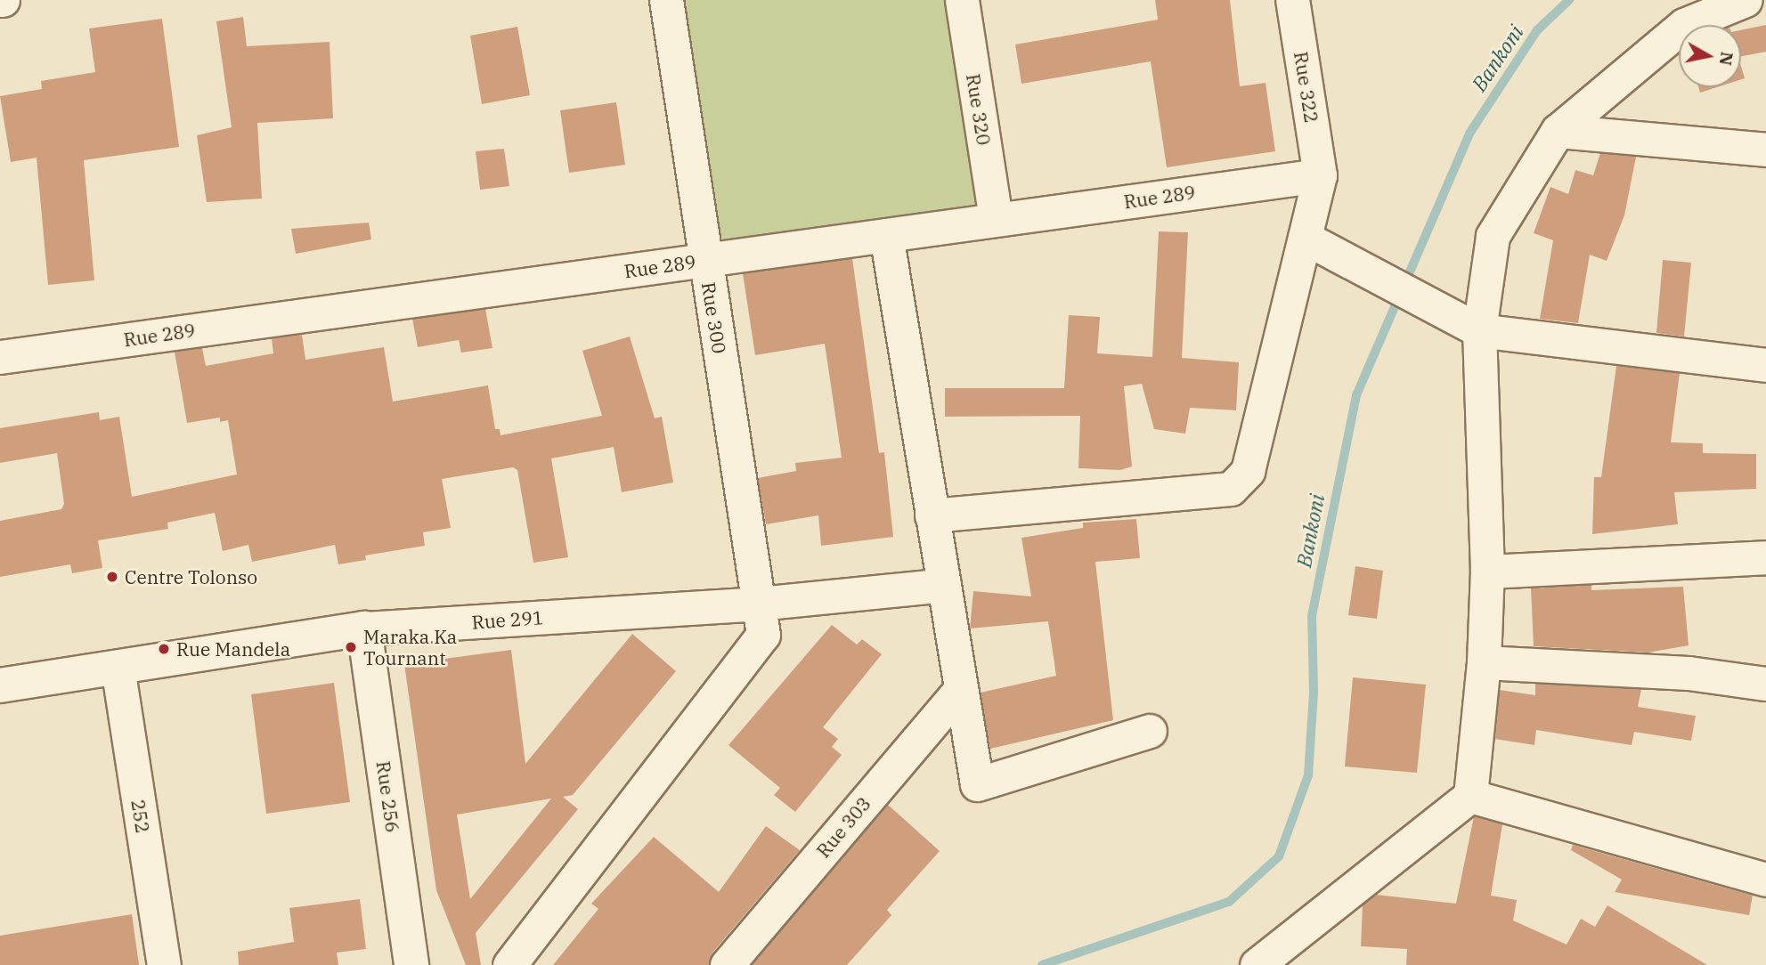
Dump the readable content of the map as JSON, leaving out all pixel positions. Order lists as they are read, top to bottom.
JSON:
{
  "streets": {
    "street": [
      "Rue 322",
      "Rue 320",
      "Rue 289",
      "Rue 300",
      "Rue 291",
      "Rue 256",
      "252",
      "Rue 303"
    ]
  },
  "crossings": [
    ["Rue 322", "Rue 289"],
    ["Rue 320", "Rue 289"],
    ["Rue 289", "Rue 300"],
    ["Rue 300", "Rue 291"],
    ["Rue 291", "Rue 256"],
    ["Rue 291", "252"]
  ],
  "water": ["Bankoni"],
  "places": ["Centre Tolonso", "Maraka Ka Tournant", "Rue Mandela"],
  "north": "right"
}
